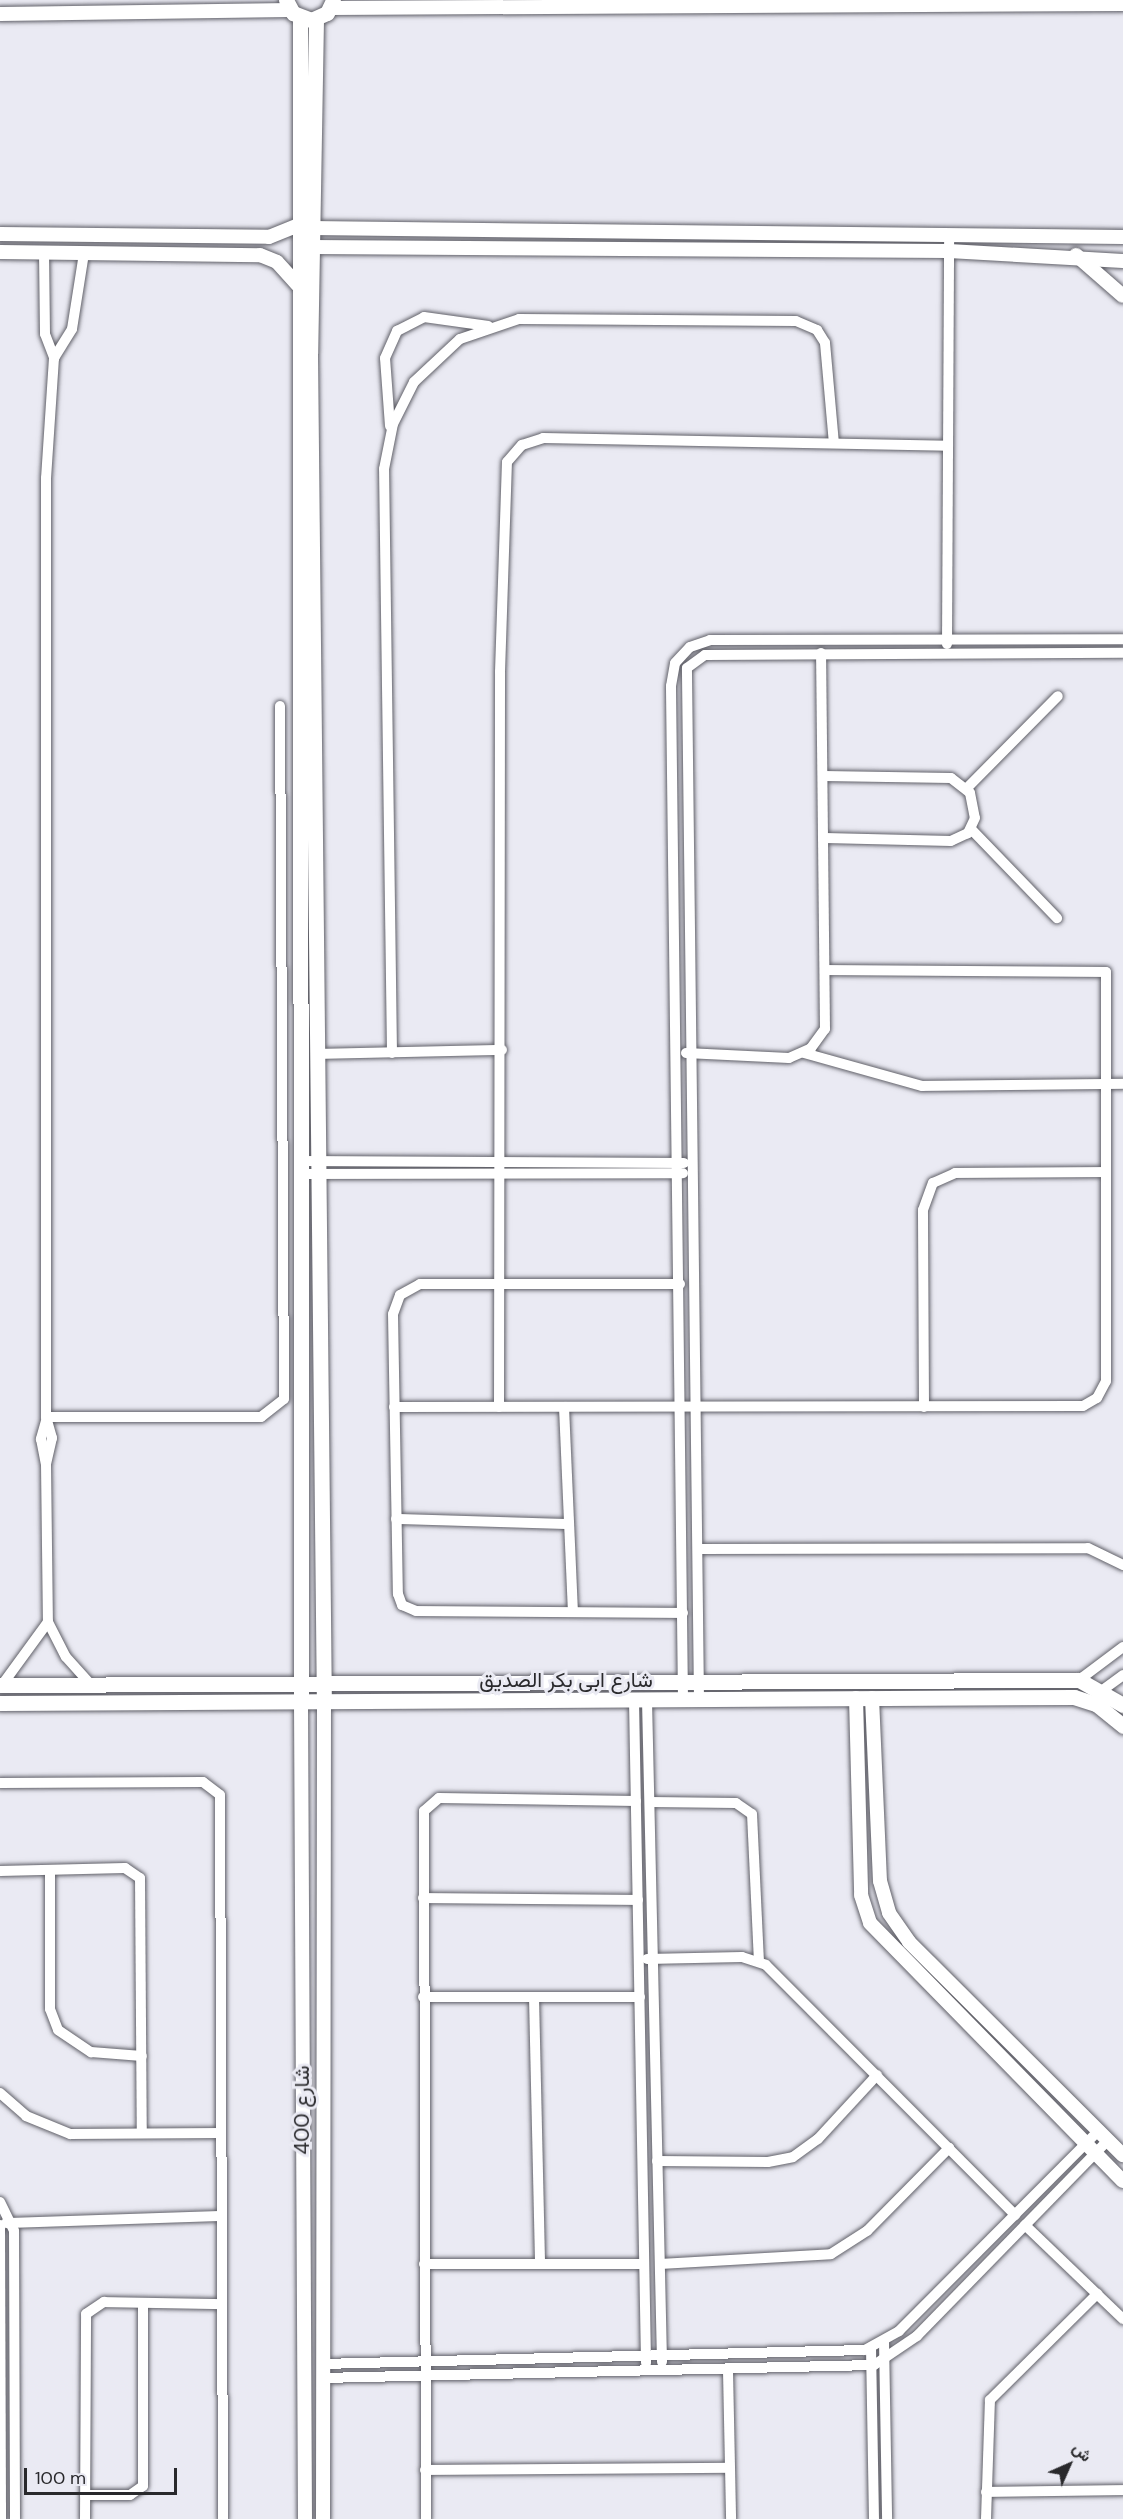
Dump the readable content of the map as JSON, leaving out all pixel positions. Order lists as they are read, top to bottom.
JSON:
{
  "streets": {
    "main road": ["شارع ابى بكر الصديق"],
    "street": ["شارع 400"]
  },
  "crossings": [
    ["شارع ابى بكر الصديق", "شارع 400"]
  ],
  "scale_bar": "100 m",
  "north": "top right"
}
